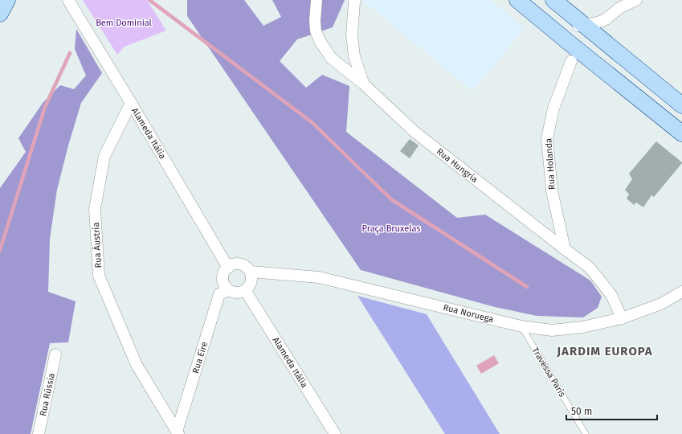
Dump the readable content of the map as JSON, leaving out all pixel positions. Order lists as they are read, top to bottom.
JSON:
{
  "streets": {
    "street": [
      "Alameda Itália",
      "Rua Holanda",
      "Rua Hungria",
      "Rua Áustria",
      "Rua Noruega",
      "Rua Eire",
      "Rua Rússia"
    ],
    "lane": ["Travessa Paris"]
  },
  "crossings": [
    ["Alameda Itália", "Rua Áustria"],
    ["Alameda Itália", "Rua Noruega"],
    ["Alameda Itália", "Rua Eire"],
    ["Rua Holanda", "Rua Hungria"],
    ["Rua Hungria", "Rua Noruega"],
    ["Rua Áustria", "Rua Eire"],
    ["Rua Noruega", "Rua Eire"],
    ["Rua Noruega", "Travessa Paris"]
  ],
  "districts": ["JARDIM EUROPA"],
  "parks": ["Bem Dominial", "Praça Bruxelas"],
  "scale_bar": "50 m"
}
